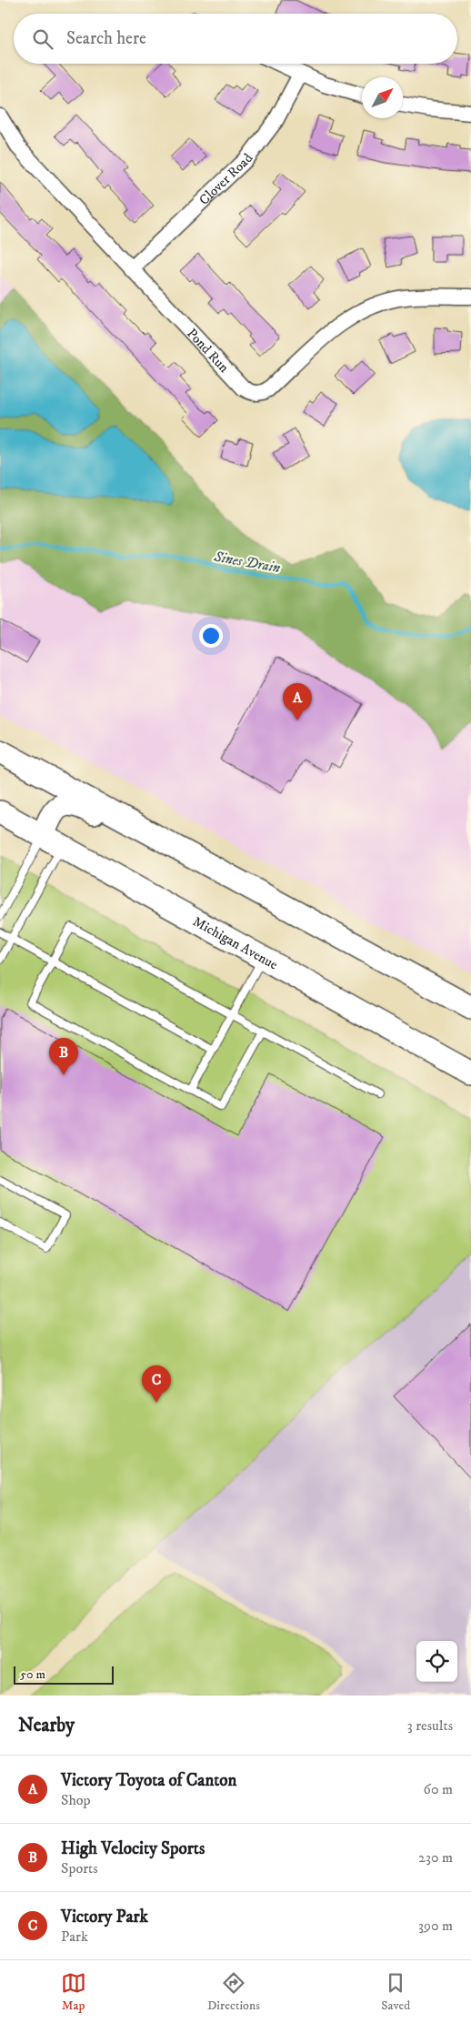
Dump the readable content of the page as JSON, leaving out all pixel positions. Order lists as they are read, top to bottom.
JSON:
{
  "streets": {
    "main road": ["Michigan Avenue"],
    "street": ["Clover Road", "Pond Run"]
  },
  "crossings": [
    ["Clover Road", "Pond Run"]
  ],
  "water": ["Sines Drain"],
  "scale_bar": "50 m",
  "north": "top right",
  "page": {
    "search": "Search here",
    "pins": ["A", "B", "C"],
    "scale": "50 m",
    "heading": ["Nearby", "3 results"],
    "list": [
      {
        "mark": "A",
        "name": "Victory Toyota of Canton",
        "note": "Shop",
        "value": "60 m"
      },
      {
        "mark": "B",
        "name": "High Velocity Sports",
        "note": "Sports",
        "value": "230 m"
      },
      {
        "mark": "C",
        "name": "Victory Park",
        "note": "Park",
        "value": "390 m"
      }
    ],
    "nav": ["Map", "Directions", "Saved"]
  }
}
